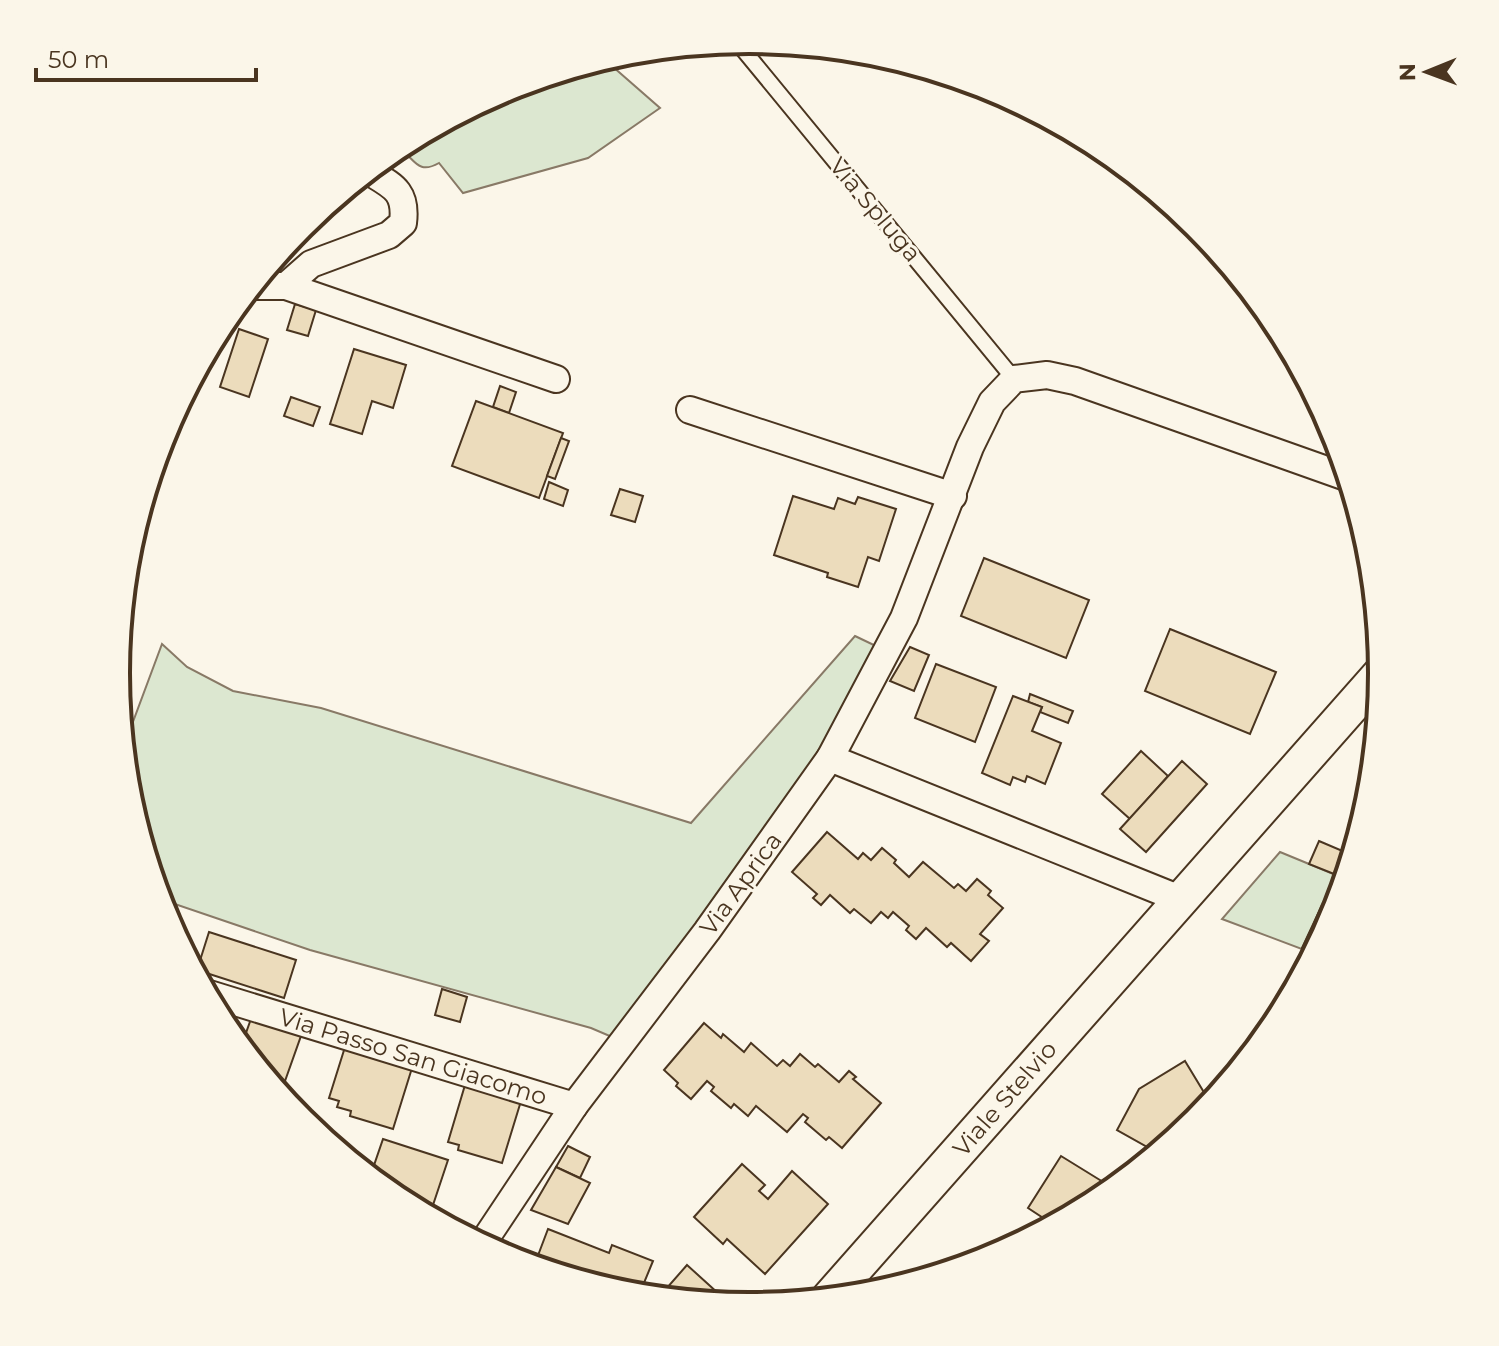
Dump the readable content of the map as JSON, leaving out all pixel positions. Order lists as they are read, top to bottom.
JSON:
{
  "streets": {
    "street": ["Via Aprica", "Via Passo San Giacomo", "Viale Stelvio"],
    "lane": ["Via Spluga"]
  },
  "crossings": [
    ["Via Aprica", "Via Passo San Giacomo"]
  ],
  "scale_bar": "50 m",
  "north": "left"
}
